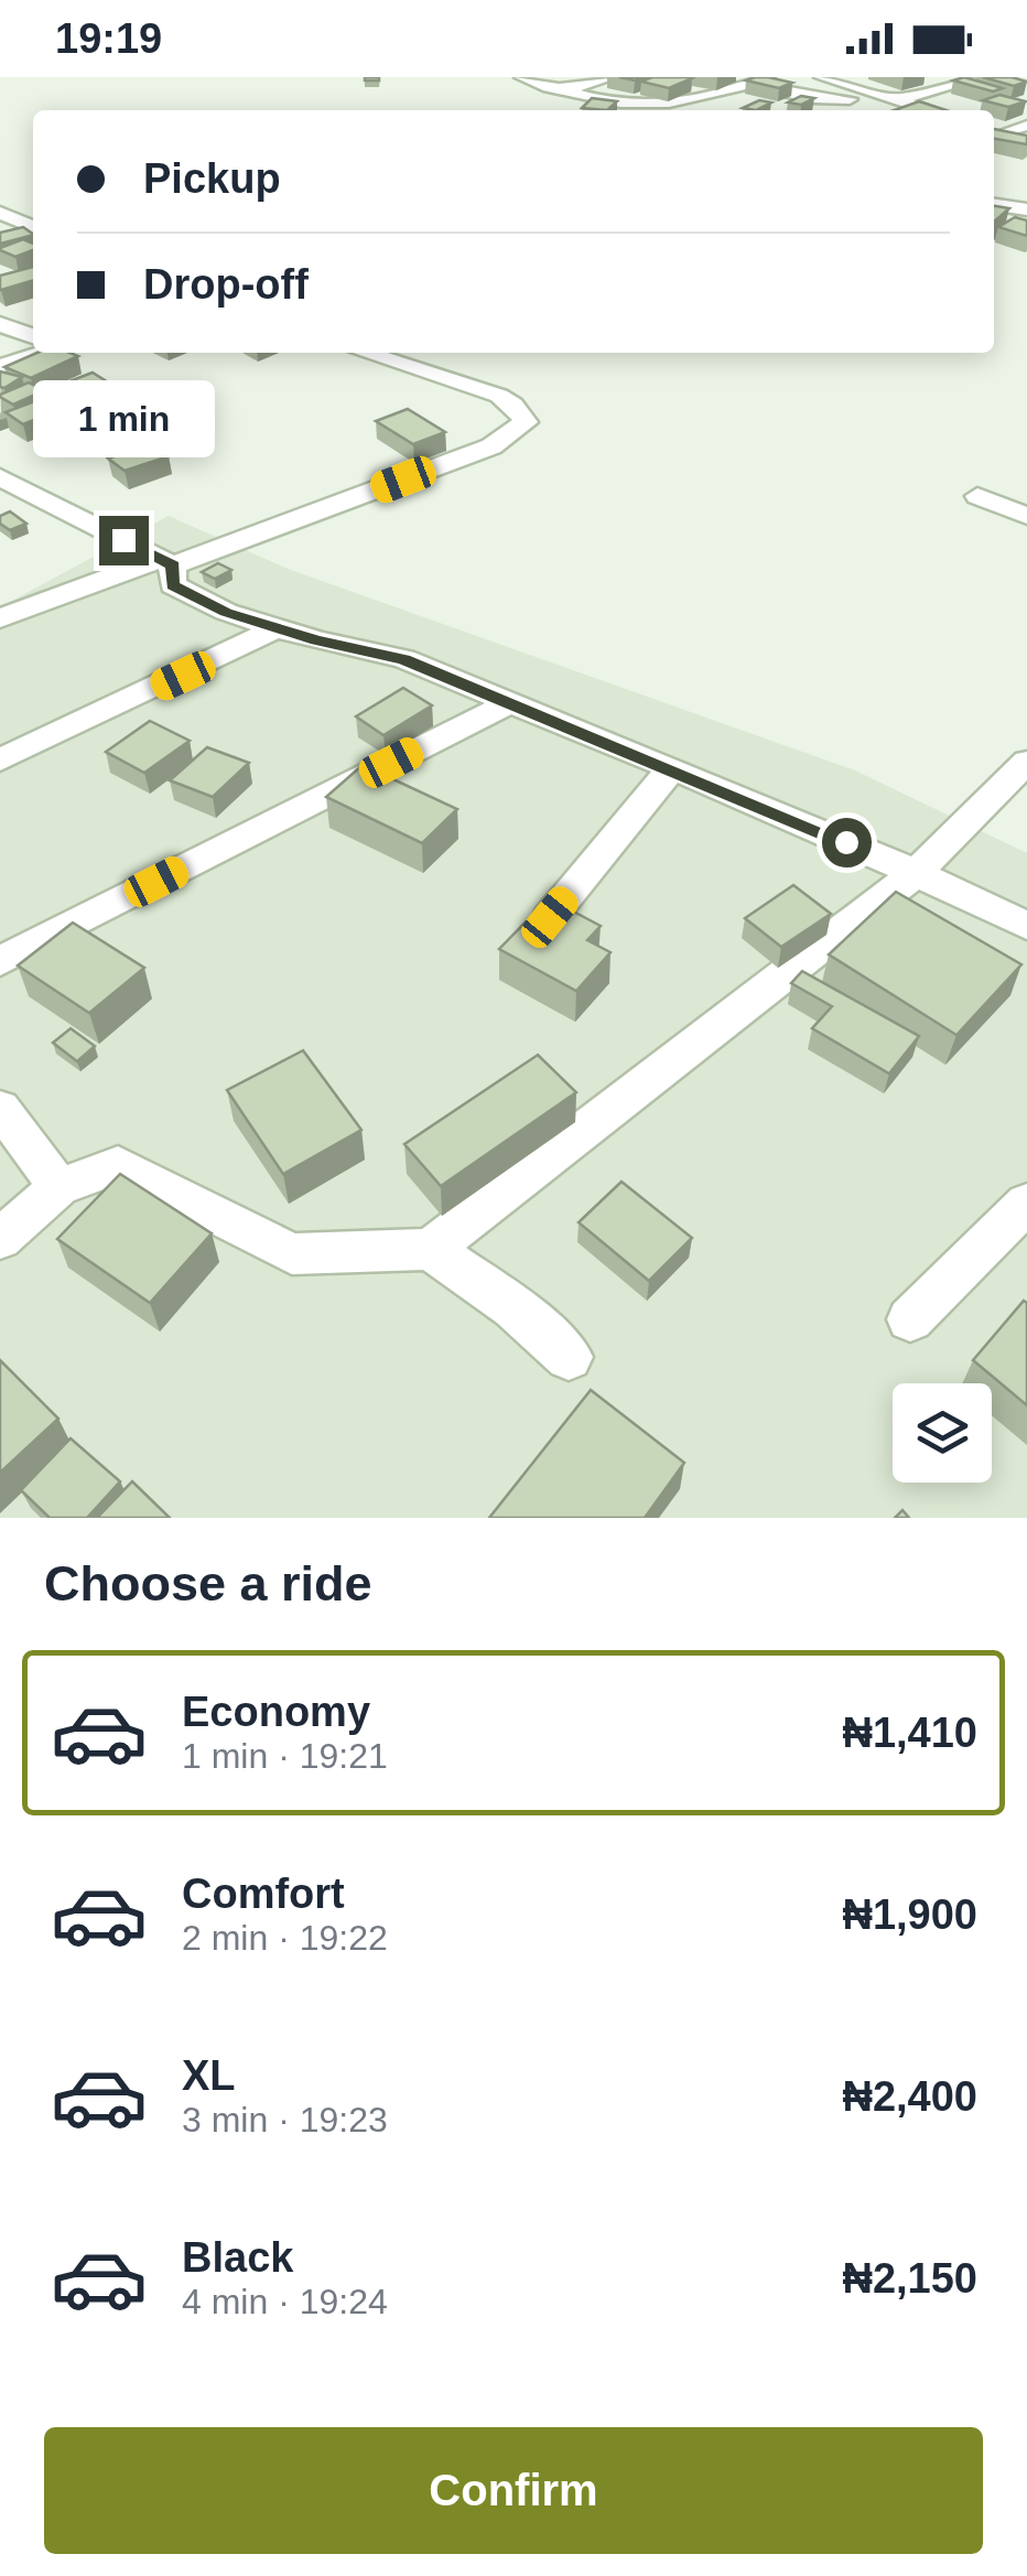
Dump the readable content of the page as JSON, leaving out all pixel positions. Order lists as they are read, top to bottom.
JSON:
{
  "page": {
    "status": "19:19",
    "banner": ["Pickup", "Drop-off"],
    "bubble": "1 min",
    "heading": "Choose a ride",
    "list": [
      {
        "name": "Economy",
        "note": "1 min · 19:21",
        "value": "₦1,410"
      },
      {
        "name": "Comfort",
        "note": "2 min · 19:22",
        "value": "₦1,900"
      },
      {
        "name": "XL",
        "note": "3 min · 19:23",
        "value": "₦2,400"
      },
      {
        "name": "Black",
        "note": "4 min · 19:24",
        "value": "₦2,150"
      }
    ],
    "buttons": "Confirm"
  }
}
